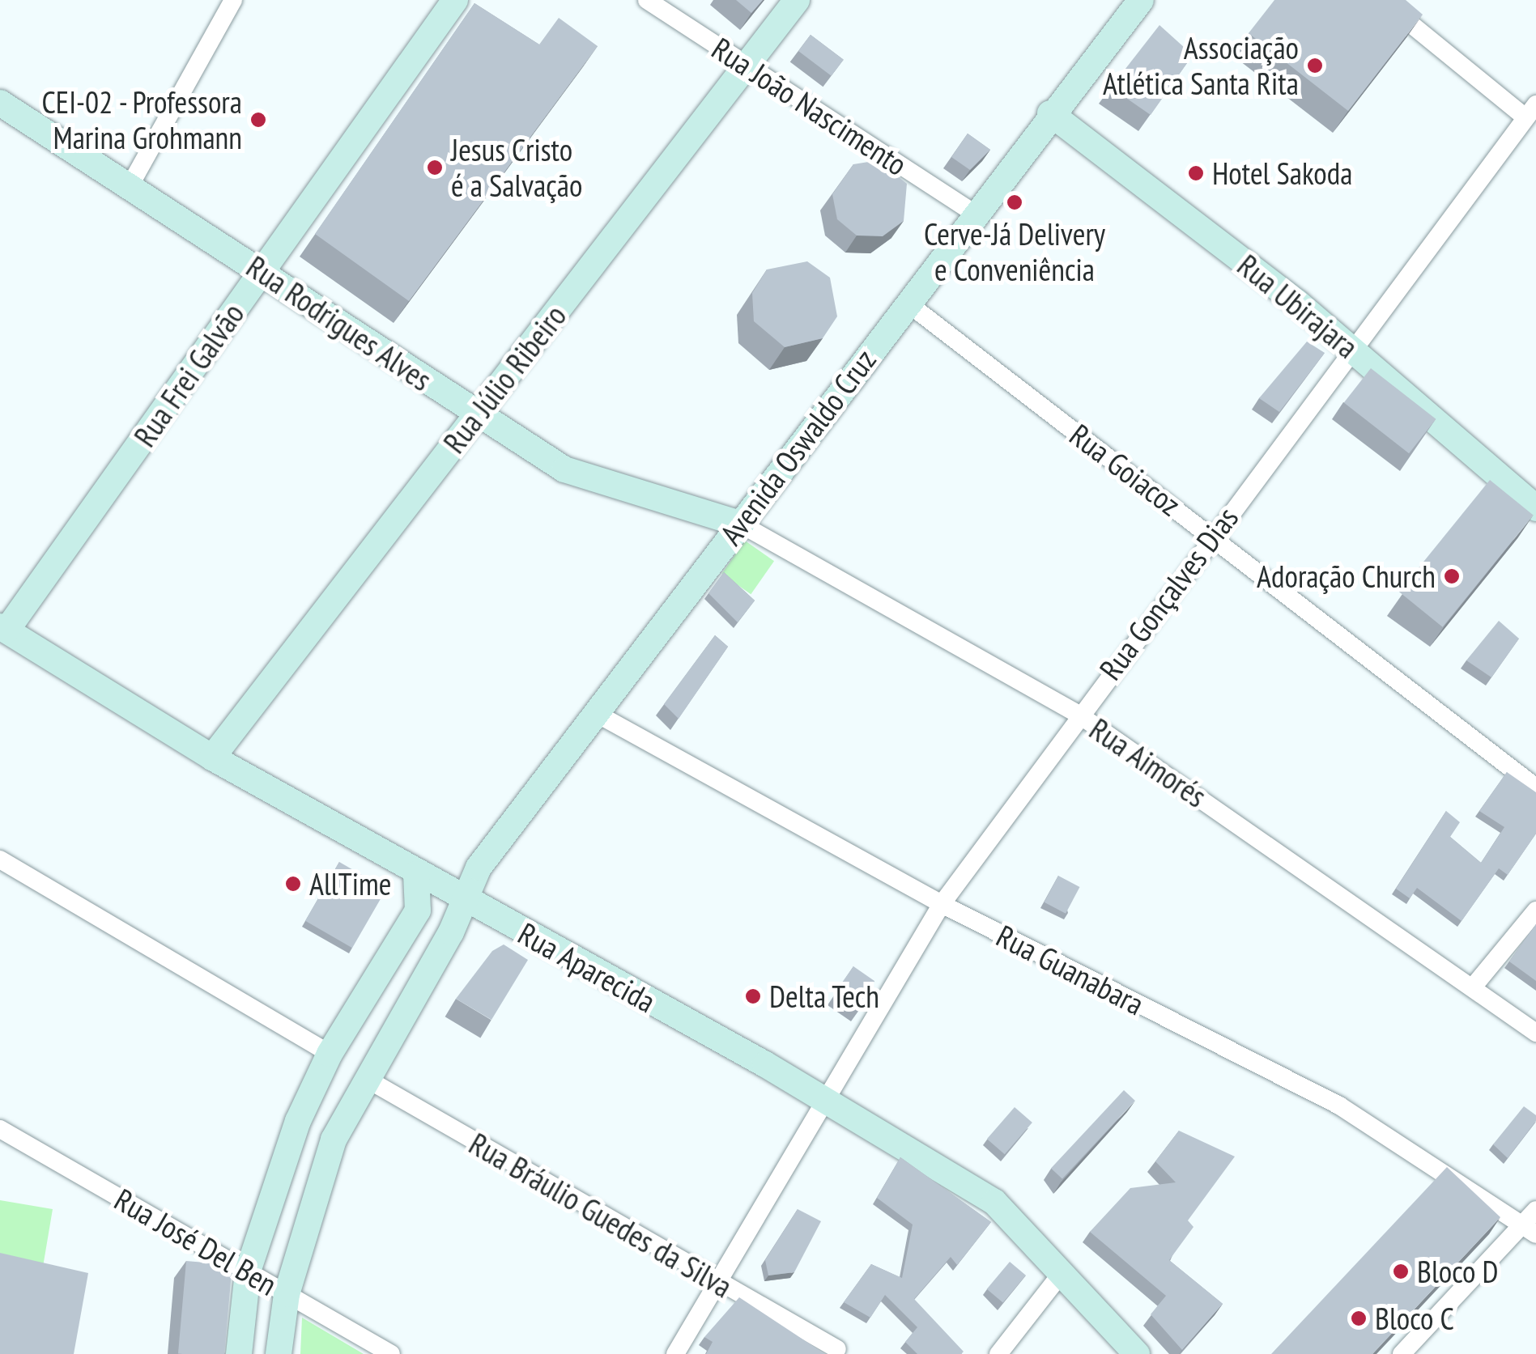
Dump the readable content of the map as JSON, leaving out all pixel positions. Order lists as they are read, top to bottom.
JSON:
{
  "streets": {
    "main road": [
      "Rua Ubirajara",
      "Rua Rodrigues Alves",
      "Rua Frei Galvão",
      "Rua Júlio Ribeiro",
      "Avenida Oswaldo Cruz",
      "Rua Aparecida"
    ],
    "street": [
      "Rua João Nascimento",
      "Rua Goiacoz",
      "Rua Gonçalves Dias",
      "Rua Aimorés",
      "Rua Guanabara",
      "Rua Bráulio Guedes da Silva",
      "Rua José Del Ben"
    ]
  },
  "crossings": [
    ["Rua João Nascimento", "Rua Júlio Ribeiro"],
    ["Rua João Nascimento", "Avenida Oswaldo Cruz"],
    ["Rua Ubirajara", "Avenida Oswaldo Cruz"],
    ["Rua Ubirajara", "Rua Gonçalves Dias"],
    ["Rua Rodrigues Alves", "Rua Frei Galvão"],
    ["Rua Rodrigues Alves", "Rua Júlio Ribeiro"],
    ["Rua Rodrigues Alves", "Avenida Oswaldo Cruz"],
    ["Rua Rodrigues Alves", "Rua Aimorés"],
    ["Rua Frei Galvão", "Rua Aparecida"],
    ["Rua Júlio Ribeiro", "Rua Aparecida"],
    ["Avenida Oswaldo Cruz", "Rua Goiacoz"],
    ["Avenida Oswaldo Cruz", "Rua Aimorés"],
    ["Avenida Oswaldo Cruz", "Rua Aparecida"],
    ["Avenida Oswaldo Cruz", "Rua Guanabara"],
    ["Avenida Oswaldo Cruz", "Rua Bráulio Guedes da Silva"],
    ["Avenida Oswaldo Cruz", "Rua José Del Ben"],
    ["Rua Goiacoz", "Rua Gonçalves Dias"],
    ["Rua Gonçalves Dias", "Rua Aimorés"],
    ["Rua Gonçalves Dias", "Rua Aparecida"],
    ["Rua Gonçalves Dias", "Rua Guanabara"],
    ["Rua Gonçalves Dias", "Rua Bráulio Guedes da Silva"]
  ],
  "places": [
    "Associação Atlética Santa Rita",
    "CEI-02 - Professora Marina Grohmann",
    "Jesus Cristo é a Salvação",
    "Hotel Sakoda",
    "Cerve-Já Delivery e Conveniência",
    "Adoração Church",
    "AllTime",
    "Delta Tech",
    "Bloco D",
    "Bloco C"
  ]
}
